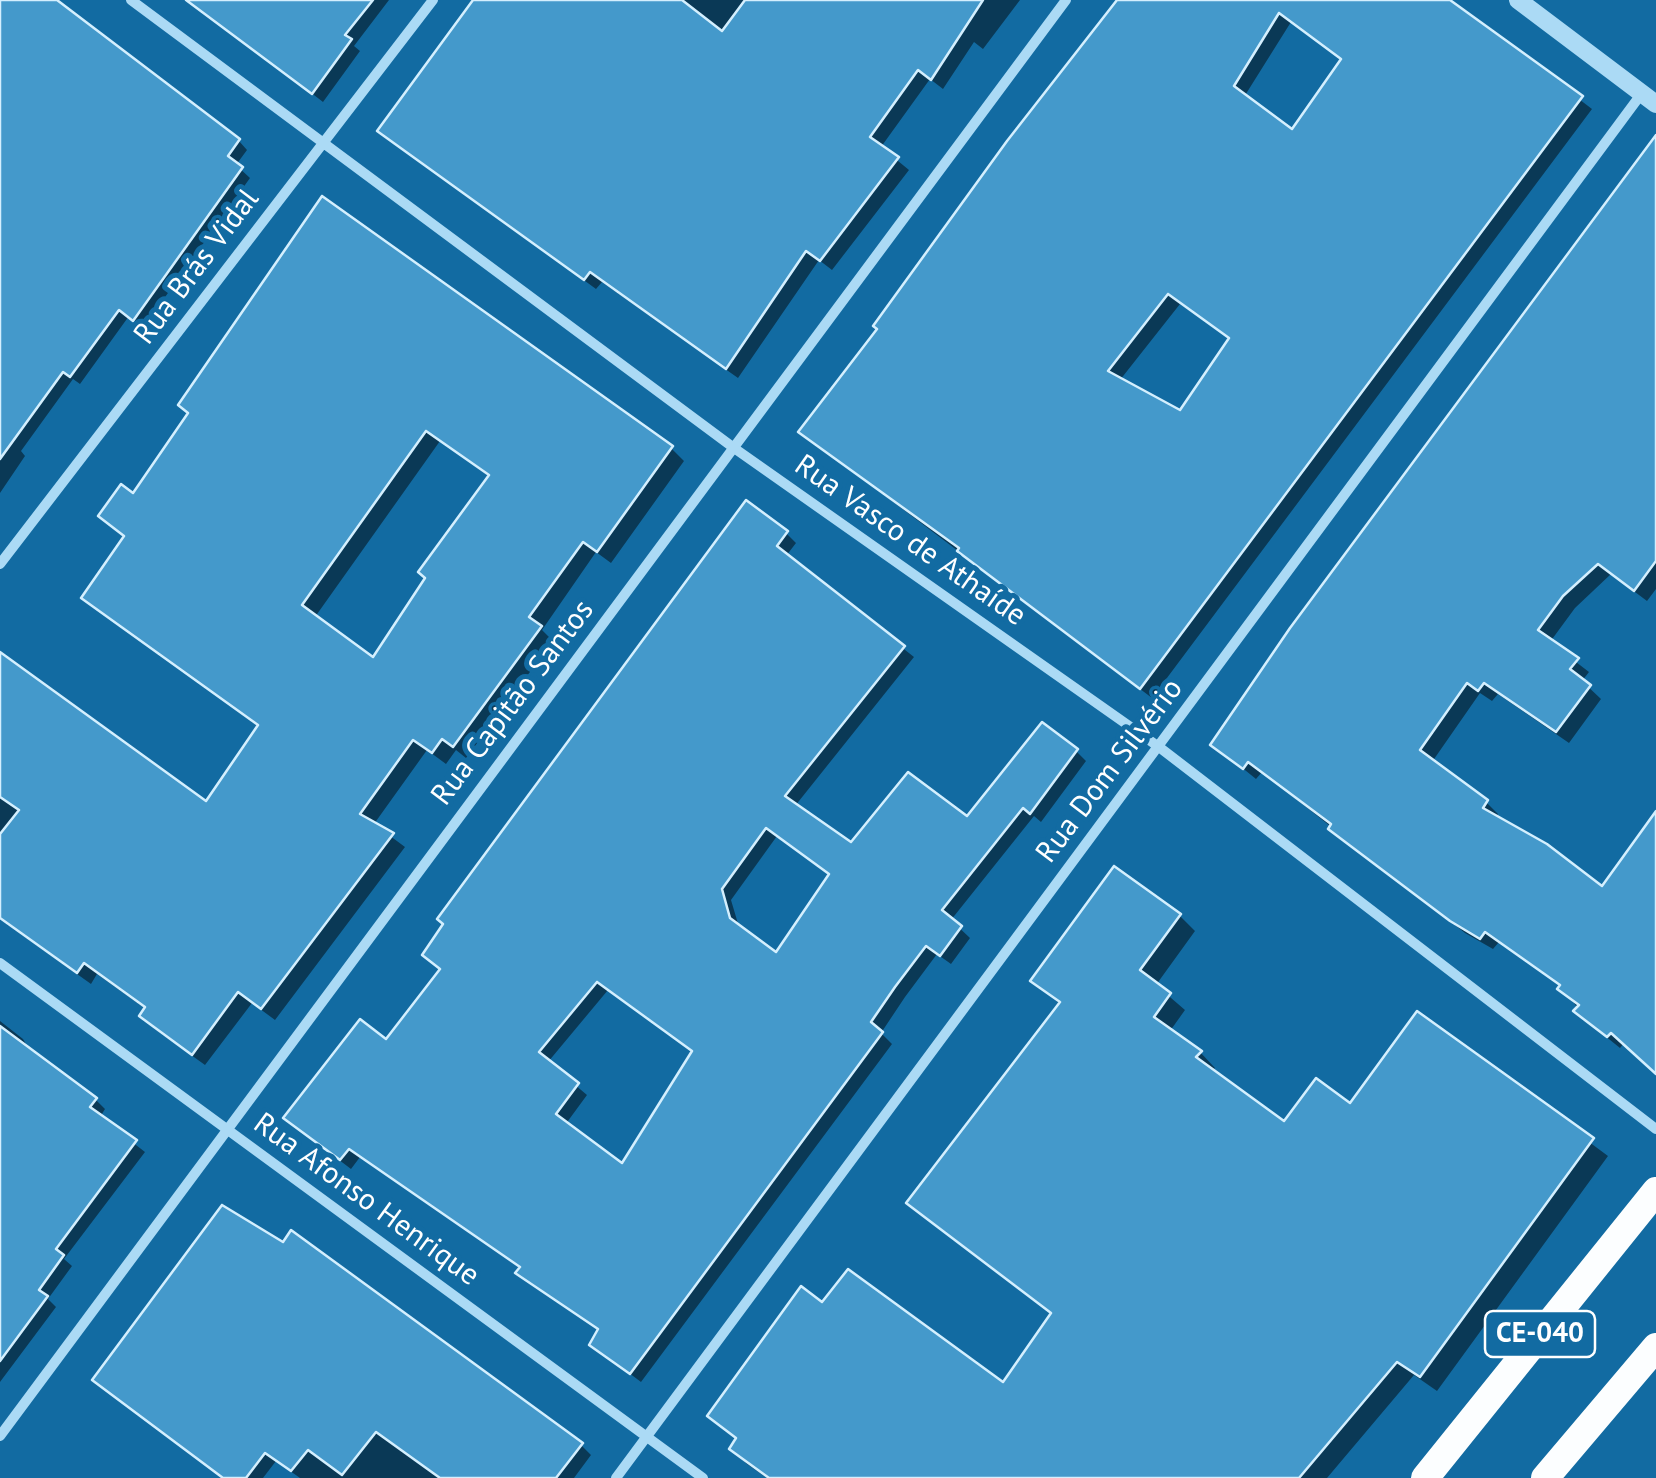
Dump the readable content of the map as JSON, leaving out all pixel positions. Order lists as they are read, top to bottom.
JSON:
{
  "streets": {
    "highway": ["CE-040"],
    "street": [
      "Rua Brás Vidal",
      "Rua Vasco de Athaíde",
      "Rua Capitão Santos",
      "Rua Dom Silvério",
      "Rua Afonso Henrique"
    ]
  },
  "crossings": [
    ["Rua Brás Vidal", "Rua Vasco de Athaíde"],
    ["Rua Vasco de Athaíde", "Rua Capitão Santos"],
    ["Rua Vasco de Athaíde", "Rua Dom Silvério"],
    ["Rua Capitão Santos", "Rua Afonso Henrique"],
    ["Rua Dom Silvério", "Rua Afonso Henrique"]
  ]
}
